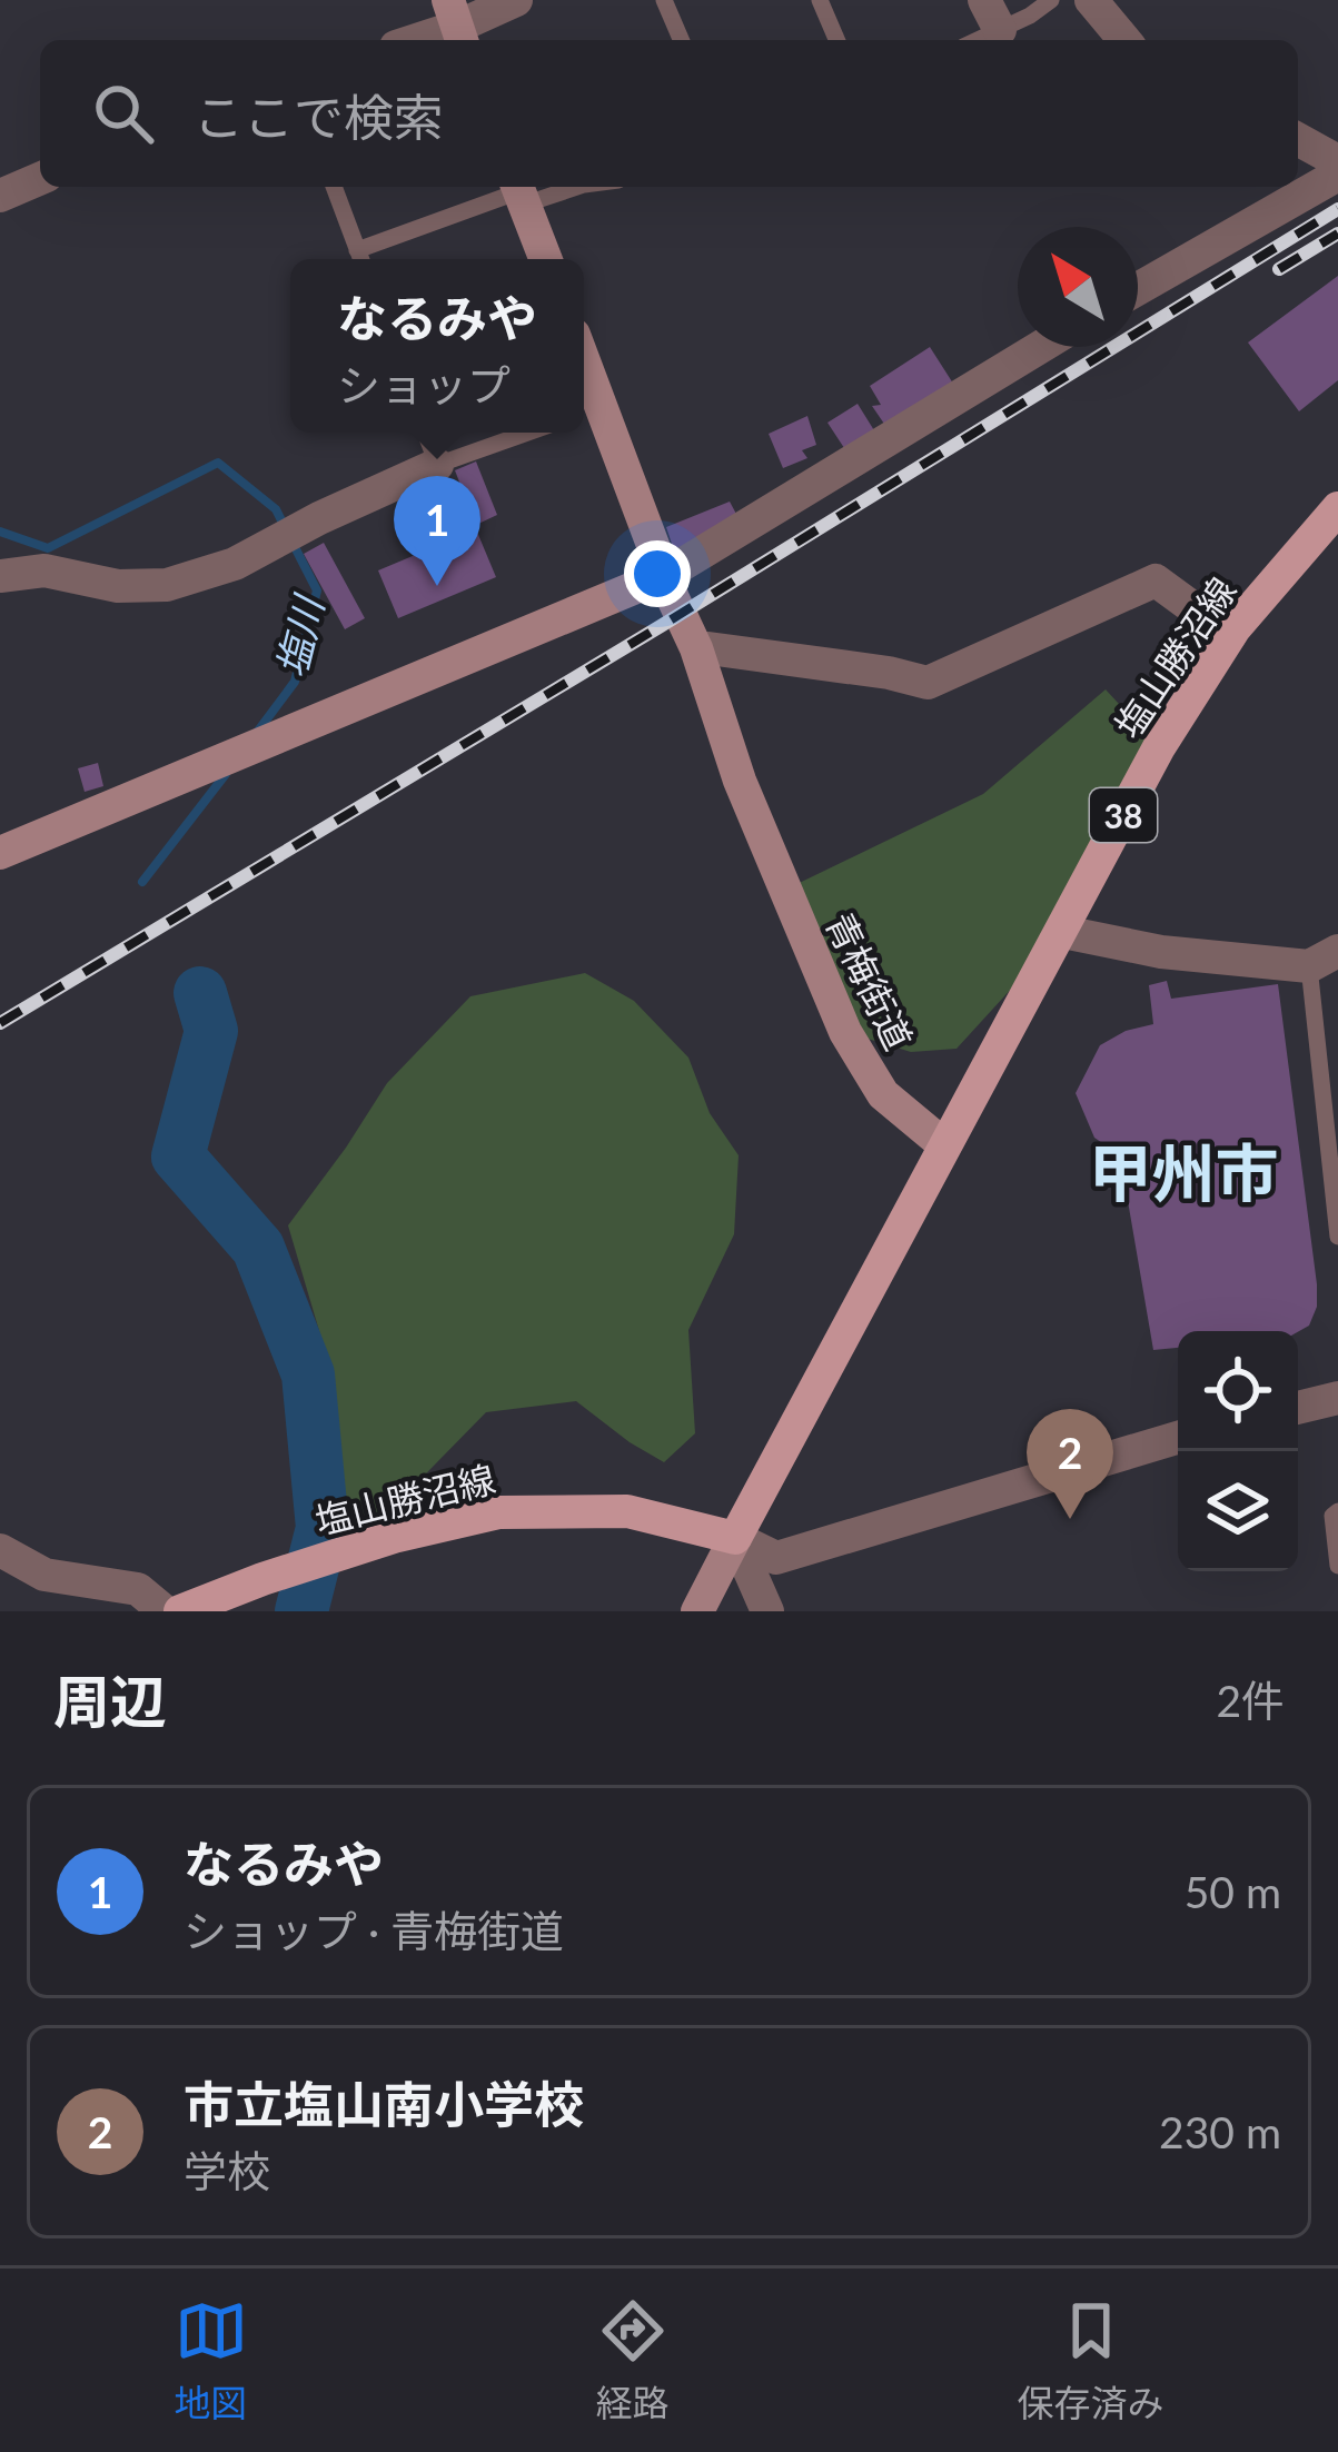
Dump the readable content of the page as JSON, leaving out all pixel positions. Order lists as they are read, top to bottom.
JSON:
{
  "streets": {
    "main road": ["塩山勝沼線", "38"],
    "street": ["青梅街道"]
  },
  "crossings": [
    ["塩山勝沼線", "38"],
    ["塩山勝沼線", "青梅街道"],
    ["38", "青梅街道"]
  ],
  "districts": ["甲州市"],
  "water": ["塩川"],
  "north": "top left",
  "page": {
    "search": "ここで検索",
    "popup": ["なるみや", "ショップ"],
    "pins": ["1", "2"],
    "heading": ["周辺", "2件"],
    "list": [
      {
        "mark": "1",
        "name": "なるみや",
        "note": "ショップ · 青梅街道",
        "value": "50 m"
      },
      {
        "mark": "2",
        "name": "市立塩山南小学校",
        "note": "学校",
        "value": "230 m"
      }
    ],
    "nav": ["地図", "経路", "保存済み"]
  }
}
